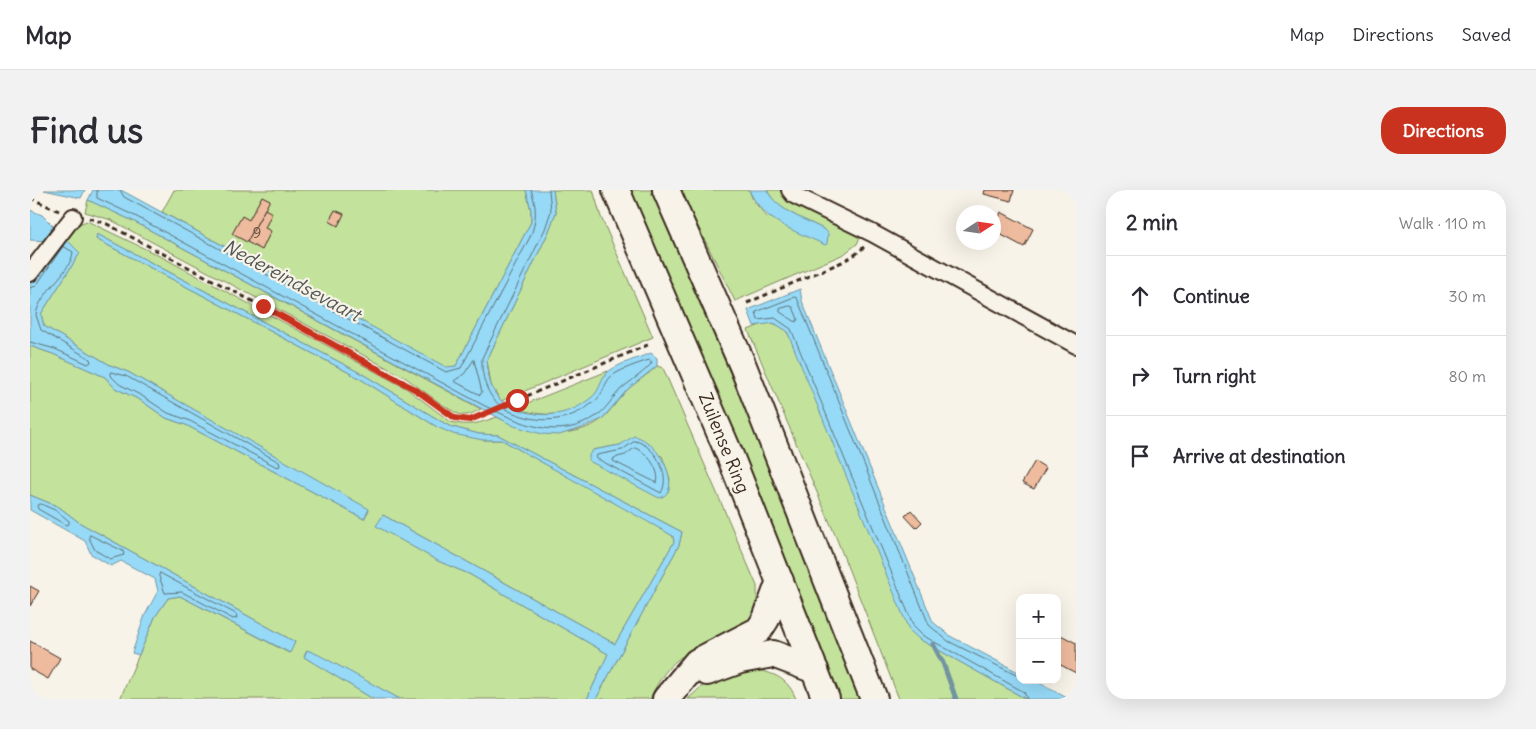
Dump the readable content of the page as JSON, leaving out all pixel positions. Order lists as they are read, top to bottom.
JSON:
{
  "streets": {
    "main road": ["Zuilense Ring"]
  },
  "water": ["Nedereindsevaart"],
  "house_numbers": ["9"],
  "north": "right",
  "page": {
    "header": "Map",
    "nav": ["Map", "Directions", "Saved"],
    "buttons": "Directions",
    "title": "Find us",
    "heading": ["2 min", "Walk · 110 m"],
    "list": [
      ["Continue", "30 m"],
      ["Turn right", "80 m"],
      "Arrive at destination"
    ],
    "map_buttons": ["+", "−"]
  }
}
